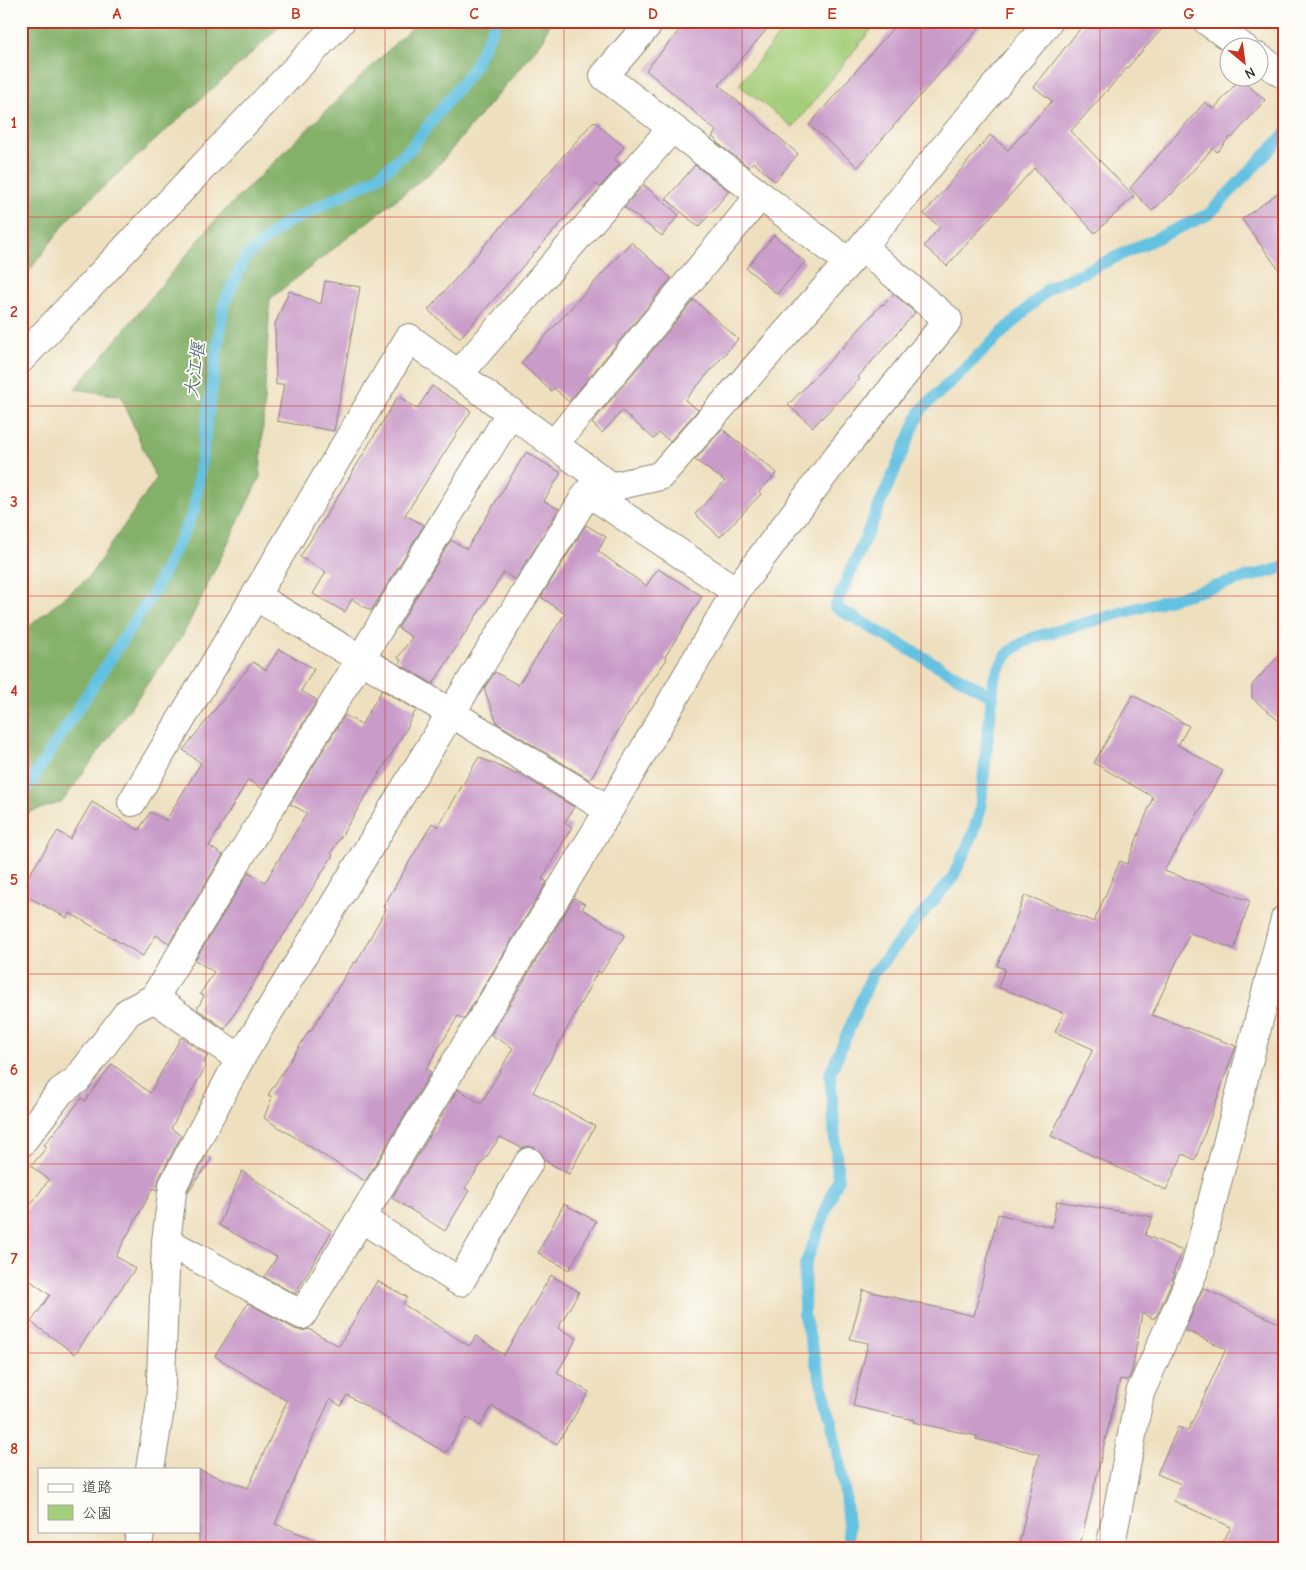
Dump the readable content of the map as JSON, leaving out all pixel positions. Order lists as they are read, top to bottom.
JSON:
{
  "water": ["大江堰"],
  "legend": ["道路", "公園"],
  "north": "bottom right",
  "grid": {
    "columns": [
      "A",
      "B",
      "C",
      "D",
      "E",
      "F",
      "G"
    ],
    "rows": [
      "1",
      "2",
      "3",
      "4",
      "5",
      "6",
      "7",
      "8"
    ]
  }
}
